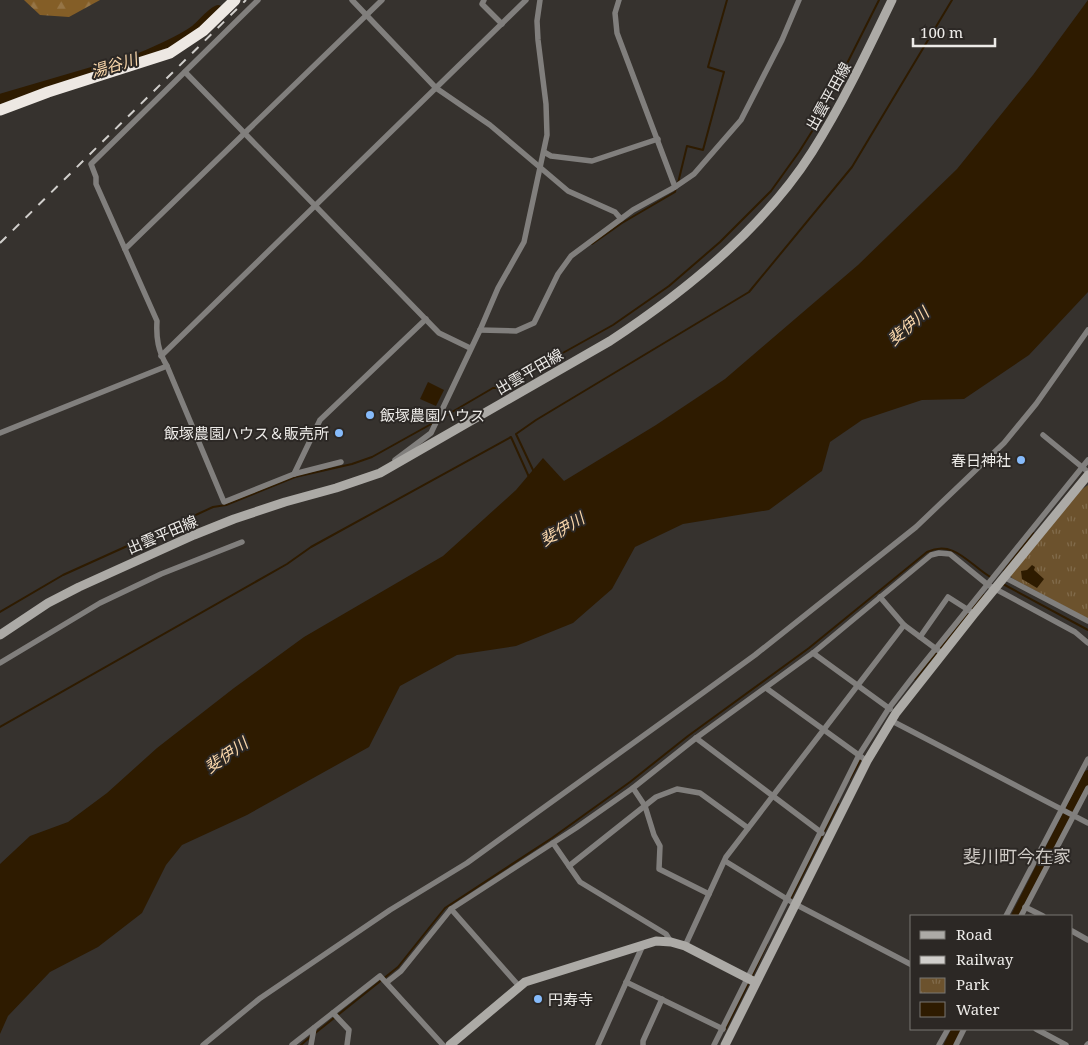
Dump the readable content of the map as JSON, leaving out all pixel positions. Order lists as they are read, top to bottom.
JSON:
{
  "streets": {
    "main road": ["出雲平田線"]
  },
  "districts": ["斐川町今在家"],
  "water": ["湯谷川", "斐伊川"],
  "places": [
    "飯塚農園ハウス",
    "飯塚農園ハウス＆販売所",
    "春日神社",
    "円寿寺"
  ],
  "legend": [
    "Road",
    "Railway",
    "Park",
    "Water"
  ],
  "scale_bar": "100 m"
}
